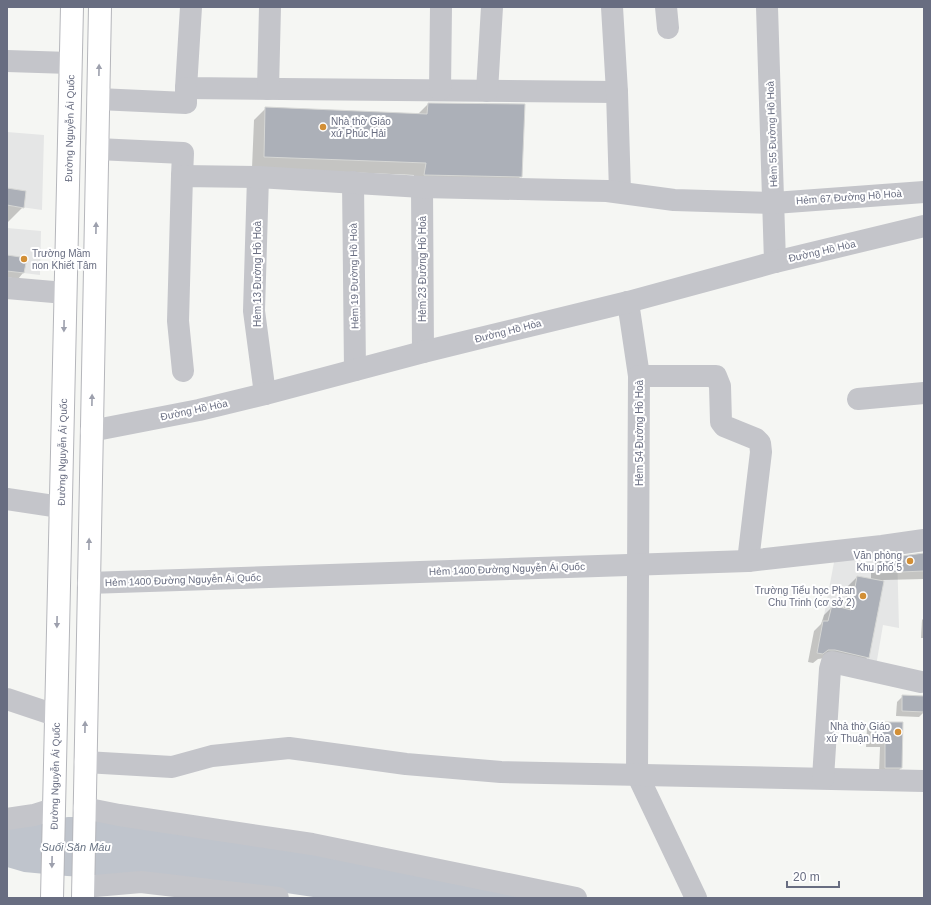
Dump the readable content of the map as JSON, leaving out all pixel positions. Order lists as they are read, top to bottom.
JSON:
{
  "streets": {
    "main road": ["Đường Nguyễn Ái Quốc"],
    "street": [
      "Hẻm 55 Đường Hồ Hoà",
      "Hẻm 67 Đường Hồ Hoà",
      "Đường Hồ Hòa",
      "Hẻm 23 Đường Hồ Hoà",
      "Hẻm 13 Đường Hồ Hoà",
      "Hẻm 19 Đường Hồ Hoà",
      "Hẻm 54 Đường Hồ Hoà",
      "Hẻm 1400 Đường Nguyễn Ái Quốc"
    ]
  },
  "crossings": [
    ["Hẻm 55 Đường Hồ Hoà", "Hẻm 67 Đường Hồ Hoà"],
    ["Hẻm 55 Đường Hồ Hoà", "Đường Hồ Hòa"],
    ["Hẻm 67 Đường Hồ Hoà", "Hẻm 23 Đường Hồ Hoà"],
    ["Hẻm 67 Đường Hồ Hoà", "Hẻm 13 Đường Hồ Hoà"],
    ["Hẻm 67 Đường Hồ Hoà", "Hẻm 19 Đường Hồ Hoà"],
    ["Đường Hồ Hòa", "Hẻm 23 Đường Hồ Hoà"],
    ["Đường Hồ Hòa", "Hẻm 13 Đường Hồ Hoà"],
    ["Đường Hồ Hòa", "Hẻm 19 Đường Hồ Hoà"],
    ["Đường Hồ Hòa", "Hẻm 54 Đường Hồ Hoà"],
    ["Hẻm 54 Đường Hồ Hoà", "Hẻm 1400 Đường Nguyễn Ái Quốc"]
  ],
  "water": ["Suối Săn Máu"],
  "places": [
    "Nhà thờ Giáo xứ Phúc Hải",
    "Trường Mầm non Khiết Tâm",
    "Văn phòng Khu phố 5",
    "Trường Tiểu học Phan Chu Trinh (cơ sở 2)",
    "Nhà thờ Giáo xứ Thuận Hòa"
  ],
  "scale_bar": "20 m"
}
